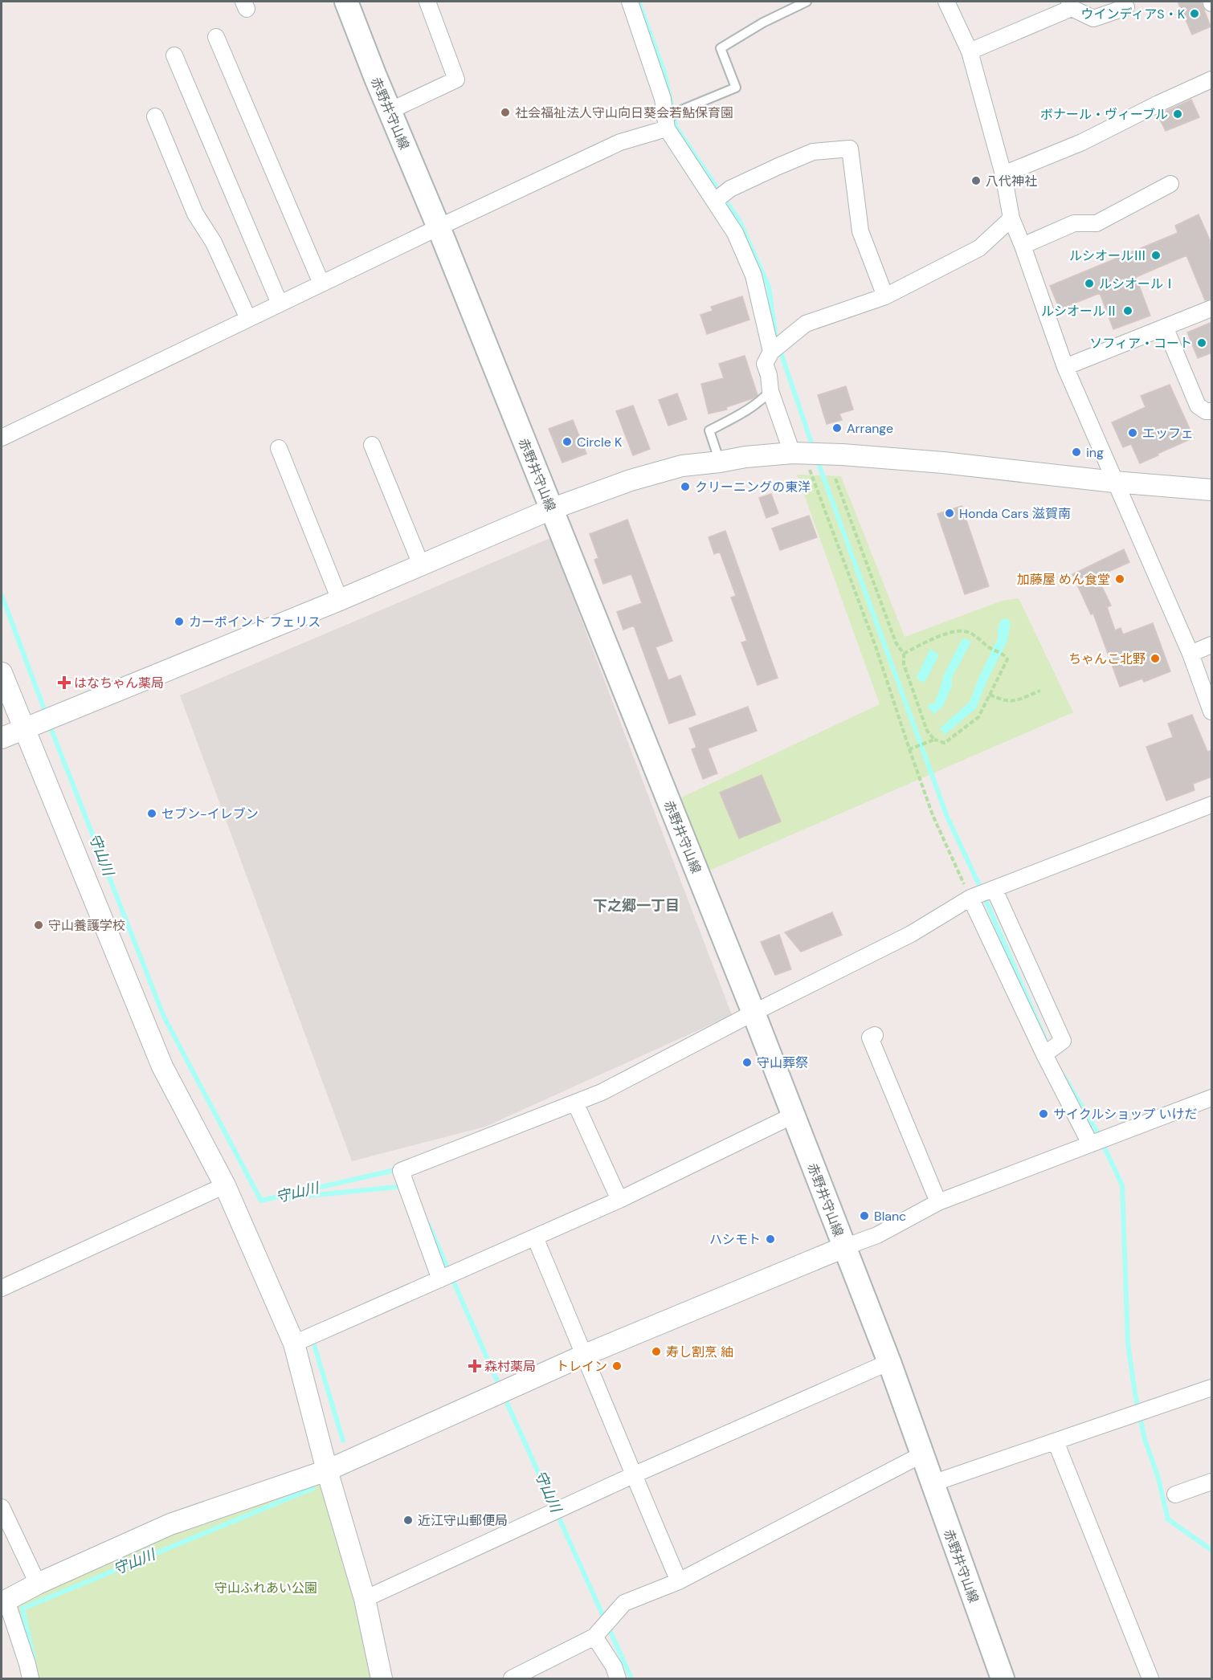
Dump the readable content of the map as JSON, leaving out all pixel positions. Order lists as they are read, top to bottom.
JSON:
{
  "streets": {
    "main road": ["赤野井守山線"]
  },
  "districts": ["下之郷一丁目"],
  "water": ["守山川"],
  "parks": ["守山ふれあい公園"],
  "places": {
    "other": [
      "ウインディアS・K",
      "社会福祉法人守山向日葵会若鮎保育園",
      "ボナール・ヴィーブル",
      "八代神社",
      "ルシオールⅢ",
      "ルシオールⅠ",
      "ルシオールⅡ",
      "ソフィア・コート",
      "Arrange",
      "エッフェ",
      "Circle K",
      "ing",
      "クリーニングの東洋",
      "Honda Cars 滋賀南",
      "加藤屋 めん食堂",
      "カーポイント フェリス",
      "ちゃんこ北野",
      "セブン-イレブン",
      "守山養護学校",
      "守山葬祭",
      "サイクルショップ いけだ",
      "Blanc",
      "ハシモト",
      "寿し割烹 紬",
      "トレイン",
      "近江守山郵便局"
    ],
    "health": ["はなちゃん薬局", "森村薬局"]
  }
}
